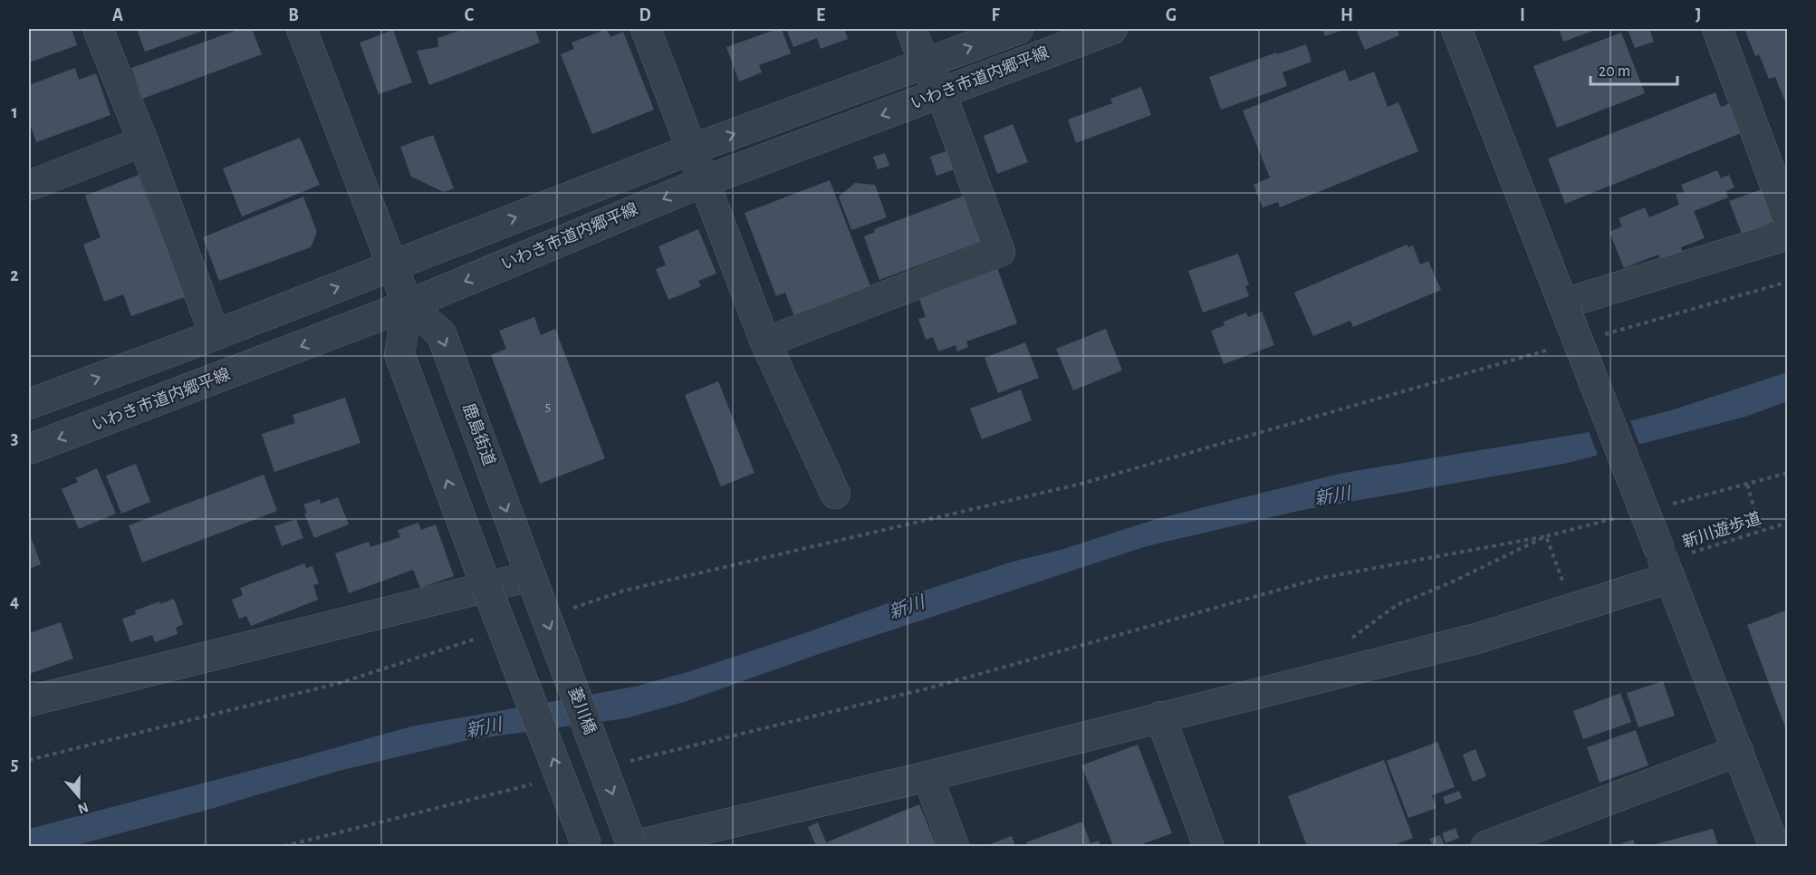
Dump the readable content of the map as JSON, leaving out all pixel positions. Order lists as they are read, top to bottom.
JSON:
{
  "streets": {
    "street": ["いわき市道内郷平線", "鹿島街道", "菱川橋"],
    "path": ["新川遊歩道"]
  },
  "crossings": [
    ["いわき市道内郷平線", "鹿島街道"],
    ["鹿島街道", "菱川橋"]
  ],
  "water": ["新川"],
  "house_numbers": ["5"],
  "scale_bar": "20 m",
  "north": "bottom",
  "grid": {
    "columns": [
      "A",
      "B",
      "C",
      "D",
      "E",
      "F",
      "G",
      "H",
      "I",
      "J"
    ],
    "rows": [
      "1",
      "2",
      "3",
      "4",
      "5"
    ]
  }
}
